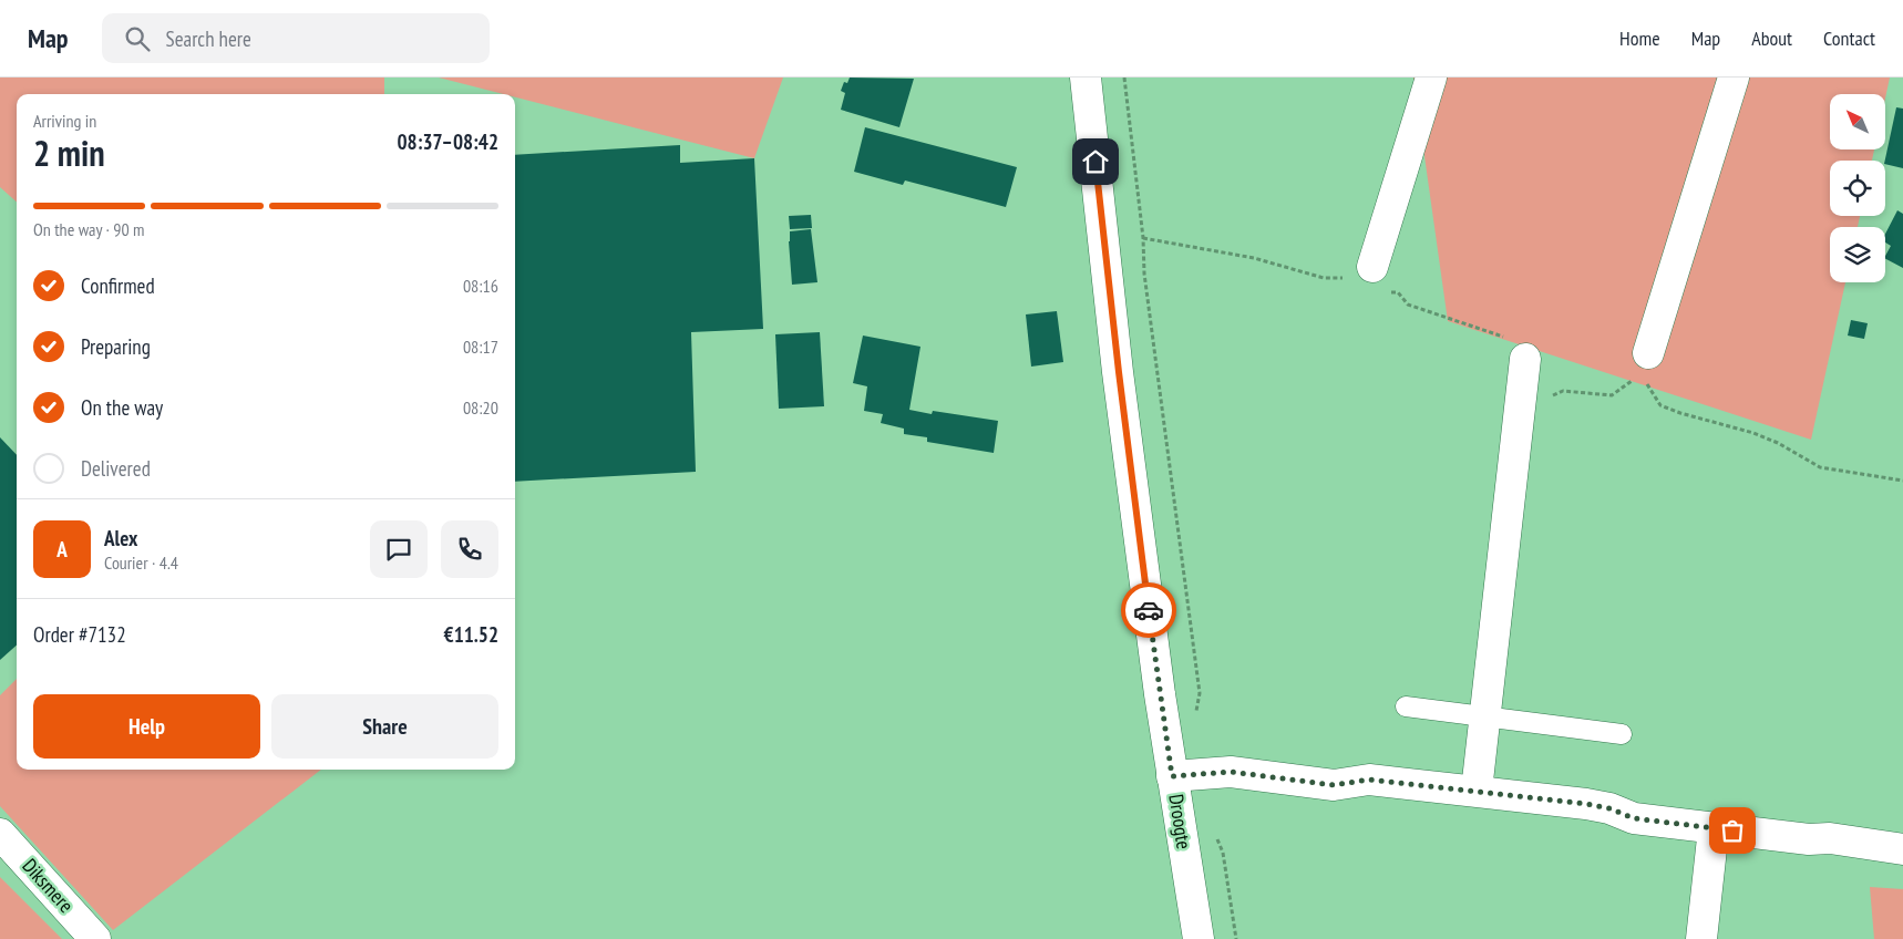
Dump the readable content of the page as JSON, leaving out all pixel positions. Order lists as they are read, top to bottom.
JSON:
{
  "streets": {
    "street": ["Droogte", "Diksmere"]
  },
  "north": "top left",
  "page": {
    "header": "Map",
    "search": "Search here",
    "nav": [
      "Home",
      "Map",
      "About",
      "Contact"
    ],
    "heading": ["2 min", "Arriving in", "08:37–08:42"],
    "panel": [
      "Alex",
      "Courier · 4.4",
      "Order #7132",
      "€11.52"
    ],
    "bar": "On the way · 90 m",
    "list": [
      ["Confirmed", "08:16"],
      ["Preparing", "08:17"],
      ["On the way", "08:20"],
      "Delivered"
    ],
    "round": "A",
    "buttons": ["Help", "Share"]
  }
}
